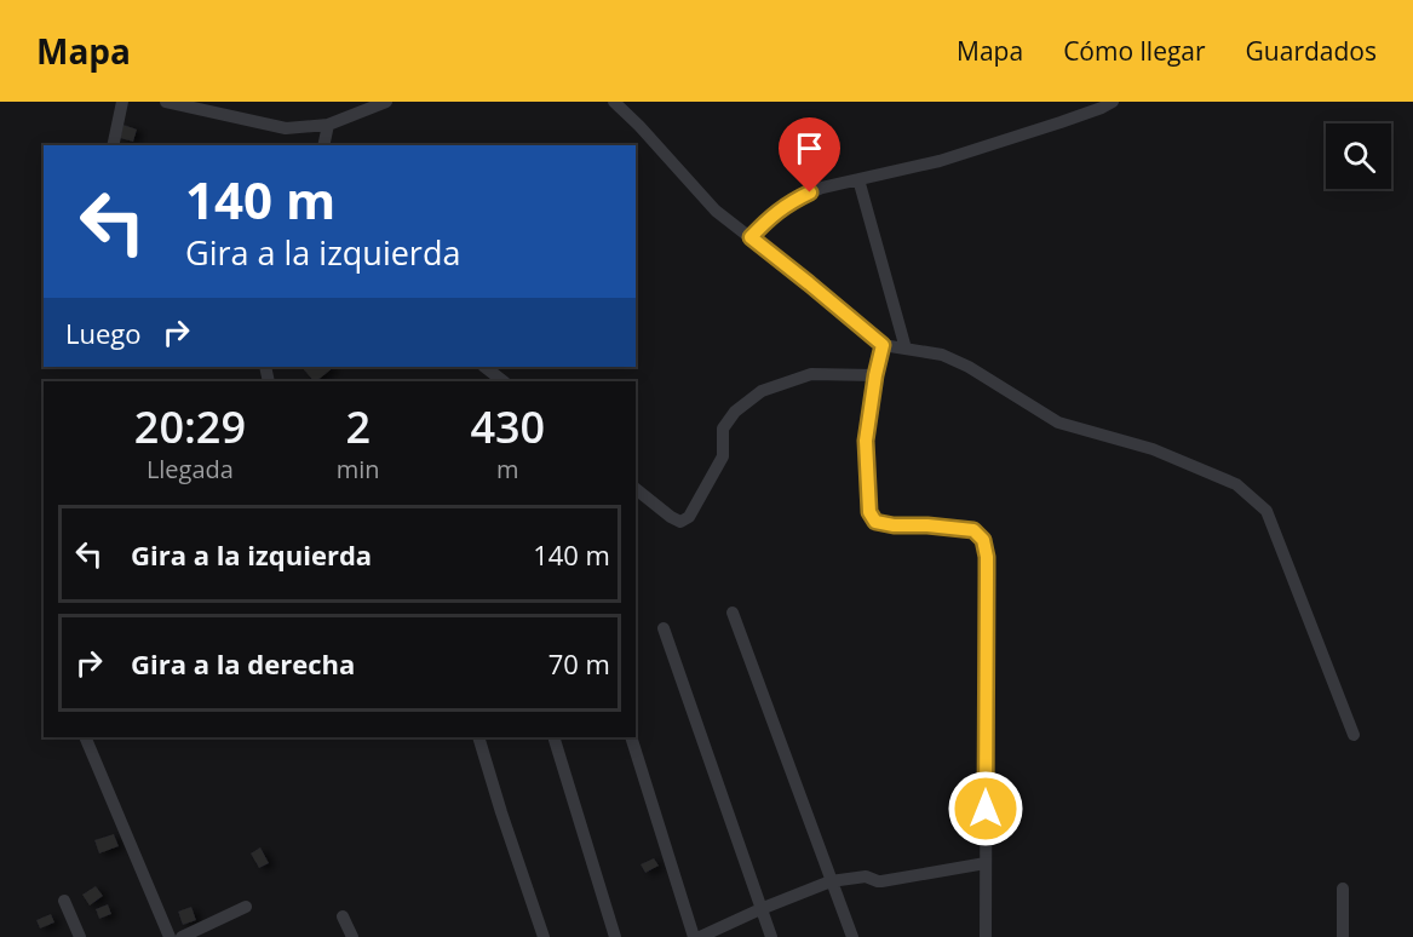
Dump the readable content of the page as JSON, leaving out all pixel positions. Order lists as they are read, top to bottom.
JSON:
{
  "page": {
    "header": "Mapa",
    "nav": ["Mapa", "Cómo llegar", "Guardados"],
    "turn": ["140 m", "Gira a la izquierda"],
    "then": "Luego",
    "eta": [
      "20:29",
      "Llegada",
      "2",
      "min",
      "430",
      "m"
    ],
    "list": [
      {
        "name": "Gira a la izquierda",
        "value": "140 m"
      },
      {
        "name": "Gira a la derecha",
        "value": "70 m"
      }
    ]
  }
}
